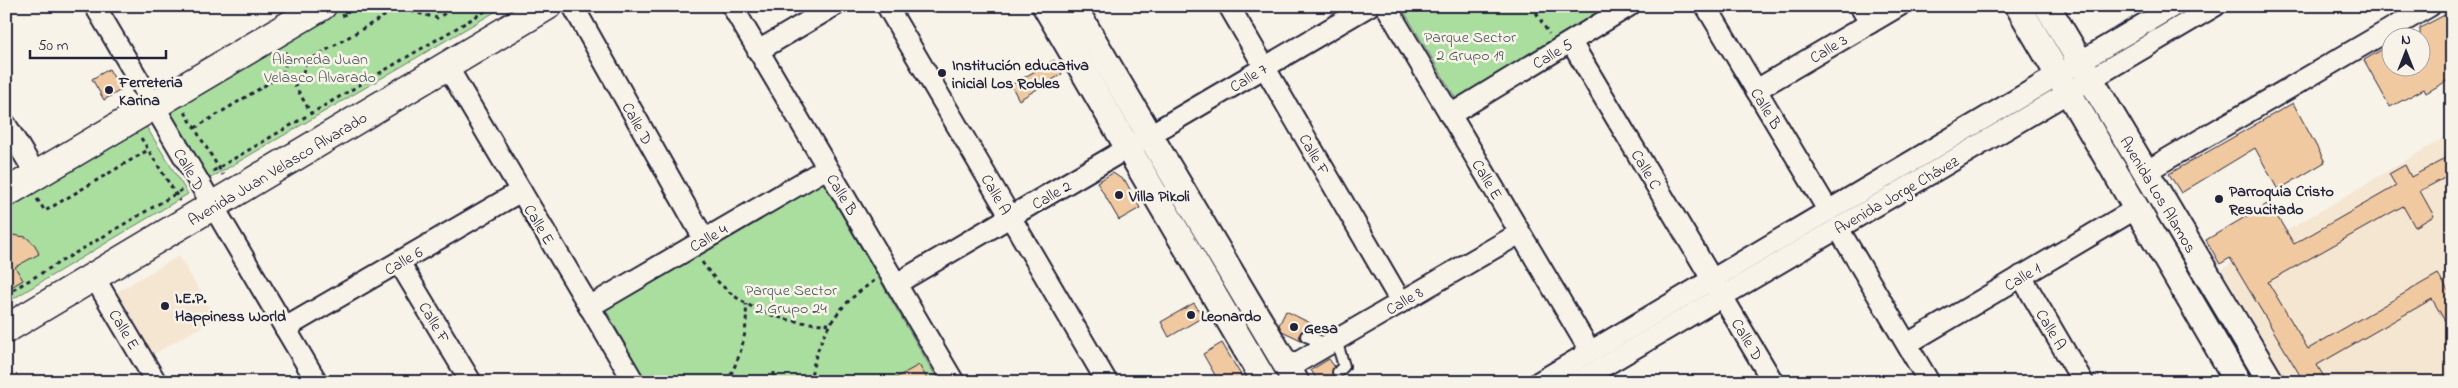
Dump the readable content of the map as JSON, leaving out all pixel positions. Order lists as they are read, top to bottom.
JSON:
{
  "streets": {
    "main road": ["Avenida Juan Velasco Alvarado"],
    "street": [
      "Calle 3",
      "Calle 5",
      "Calle 7",
      "Calle B",
      "Calle D",
      "Calle F",
      "Calle C",
      "Calle E",
      "Calle A",
      "Calle 2",
      "Avenida Jorge Chávez",
      "Avenida Los Alamos",
      "Calle 4",
      "Calle 6",
      "Calle 1",
      "Calle 8"
    ]
  },
  "crossings": [
    ["Calle 3", "Calle B"],
    ["Calle 5", "Calle C"],
    ["Calle 5", "Calle E"],
    ["Calle 7", "Calle F"],
    ["Calle 7", "Calle 2"],
    ["Calle B", "Calle 2"],
    ["Calle B", "Avenida Jorge Chávez"],
    ["Calle B", "Calle 4"],
    ["Calle D", "Avenida Juan Velasco Alvarado"],
    ["Calle D", "Calle C"],
    ["Calle D", "Avenida Jorge Chávez"],
    ["Calle D", "Calle 4"],
    ["Calle D", "Calle 6"],
    ["Calle F", "Calle 6"],
    ["Calle F", "Calle 8"],
    ["Avenida Juan Velasco Alvarado", "Calle E"],
    ["Calle C", "Avenida Jorge Chávez"],
    ["Calle E", "Avenida Jorge Chávez"],
    ["Calle E", "Calle 4"],
    ["Calle E", "Calle 6"],
    ["Calle E", "Calle 8"],
    ["Calle A", "Calle 2"],
    ["Calle A", "Calle 1"],
    ["Avenida Jorge Chávez", "Avenida Los Alamos"],
    ["Avenida Los Alamos", "Calle 1"]
  ],
  "parks": ["Parque Sector 2 Grupo 19", "Alameda Juan Velasco Alvarado", "Parque Sector 2 Grupo 24"],
  "places": [
    "Institución educativa inicial Los Robles",
    "Ferreteria Karina",
    "Villa Pikoli",
    "Parroquia Cristo Resucitado",
    "I.E.P. Happiness World",
    "Leonardo",
    "Gesa"
  ],
  "scale_bar": "50 m",
  "north": "top"
}
